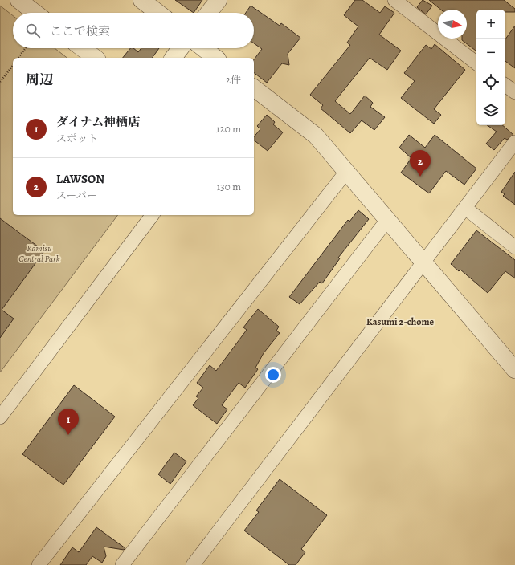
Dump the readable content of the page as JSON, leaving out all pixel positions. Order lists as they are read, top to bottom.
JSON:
{
  "districts": ["Kasumi 2-chome"],
  "parks": ["Kamisu Central Park"],
  "north": "right",
  "page": {
    "map_buttons": ["+", "−"],
    "search": "ここで検索",
    "heading": ["周辺", "2件"],
    "list": [
      {
        "mark": "1",
        "name": "ダイナム神栖店",
        "note": "スポット",
        "value": "120 m"
      },
      {
        "mark": "2",
        "name": "LAWSON",
        "note": "スーパー",
        "value": "130 m"
      }
    ],
    "pins": ["2", "1"]
  }
}
